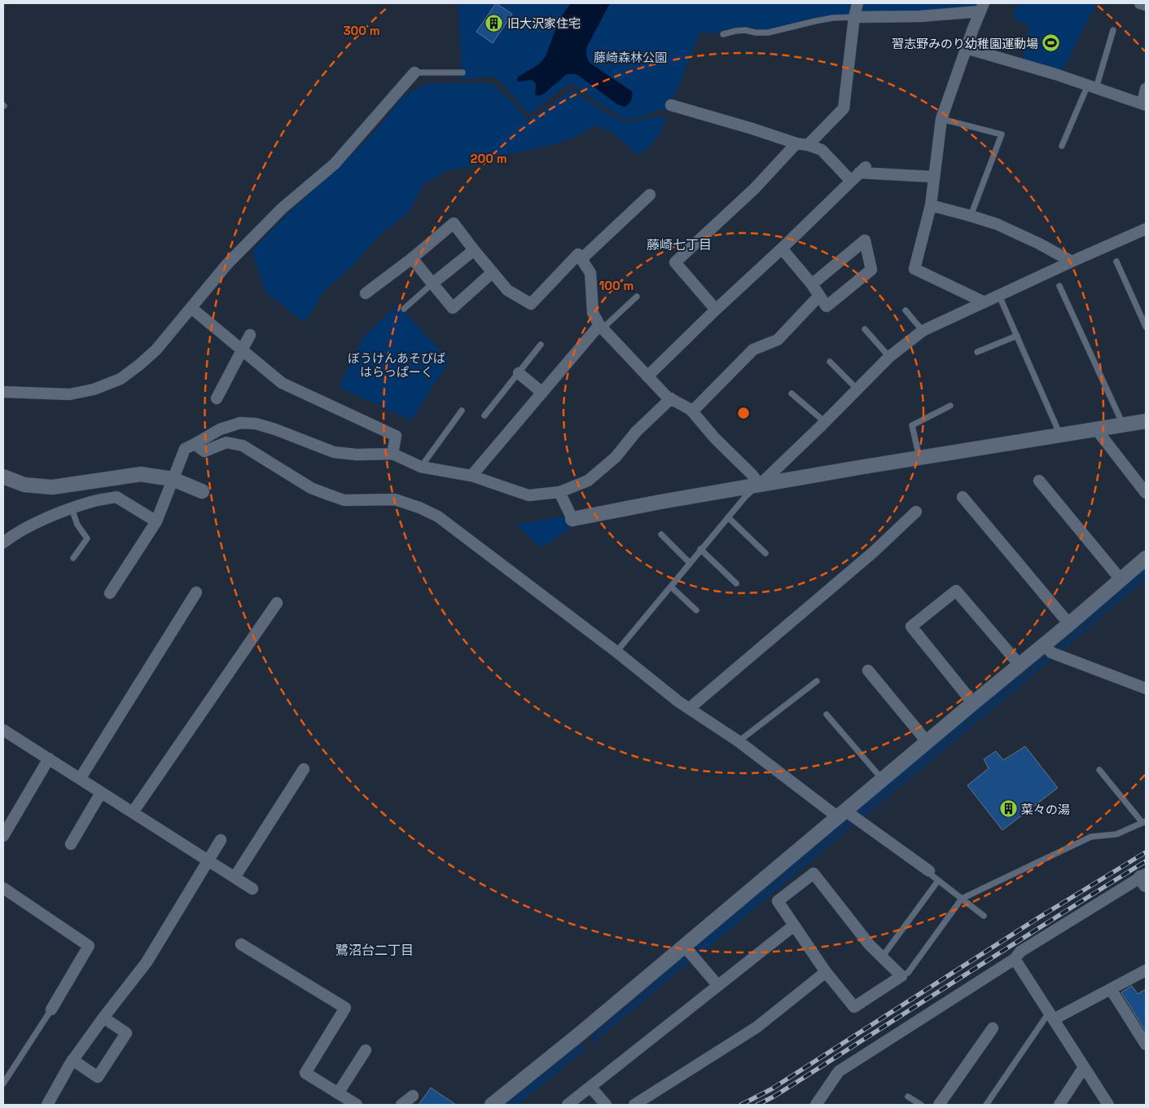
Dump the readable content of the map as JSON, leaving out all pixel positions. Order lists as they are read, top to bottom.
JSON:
{
  "districts": ["藤崎七丁目", "鷺沼台二丁目"],
  "parks": ["藤崎森林公園", "ぼうけんあそびば はらっぱーく"],
  "places": {
    "building": ["旧大沢家住宅", "菜々の湯"],
    "sports": ["習志野みのり幼稚園運動場"]
  },
  "rings": ["300 m", "200 m", "100 m"]
}
